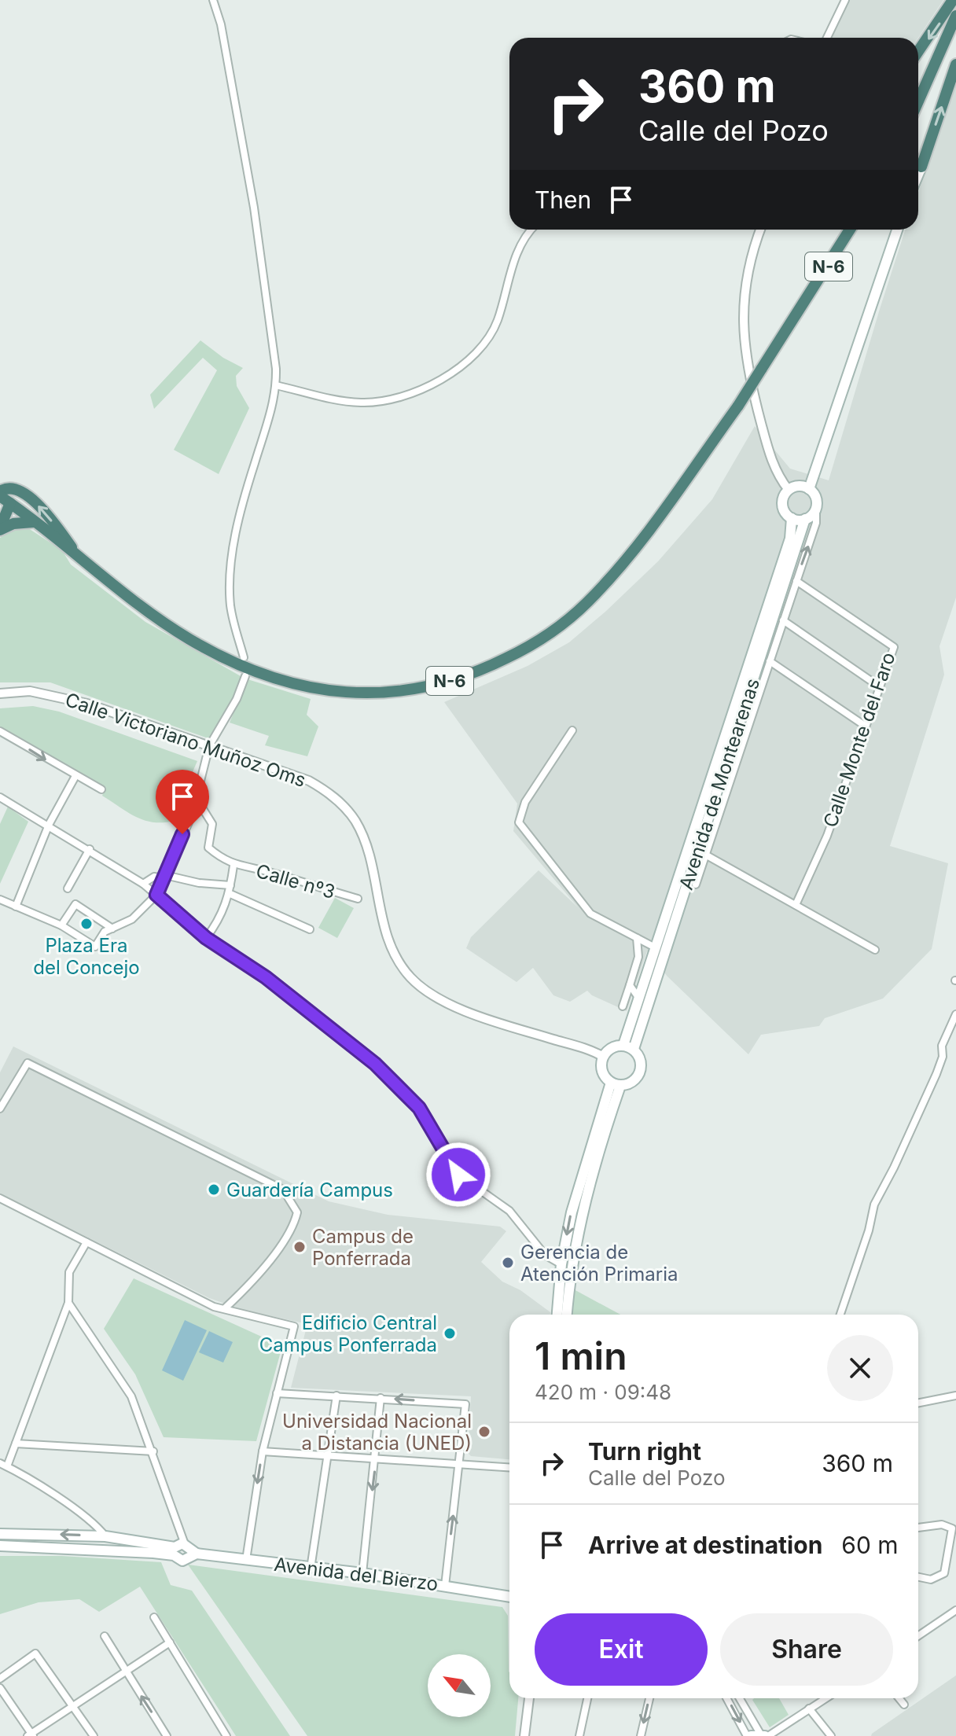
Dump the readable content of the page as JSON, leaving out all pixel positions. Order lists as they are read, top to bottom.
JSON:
{
  "streets": {
    "highway": ["N-6"],
    "main road": ["Avenida de Montearenas", "Avenida del Bierzo"],
    "street": ["Calle Victoriano Muñoz Oms", "Calle Monte del Faro", "Calle nº3"]
  },
  "crossings": [
    ["Calle Victoriano Muñoz Oms", "Avenida de Montearenas"]
  ],
  "places": [
    "Plaza Era del Concejo",
    "Guardería Campus",
    "Campus de Ponferrada",
    "Gerencia de Atención Primaria",
    "Edificio Central Campus Ponferrada",
    "Universidad Nacional a Distancia (UNED)"
  ],
  "north": "top left",
  "page": {
    "turn": ["360 m", "Calle del Pozo"],
    "then": "Then",
    "heading": ["1 min", "420 m · 09:48"],
    "list": [
      {
        "name": "Turn right",
        "note": "Calle del Pozo",
        "value": "360 m"
      },
      {
        "name": "Arrive at destination",
        "value": "60 m"
      }
    ],
    "buttons": ["Exit", "Share"]
  }
}
